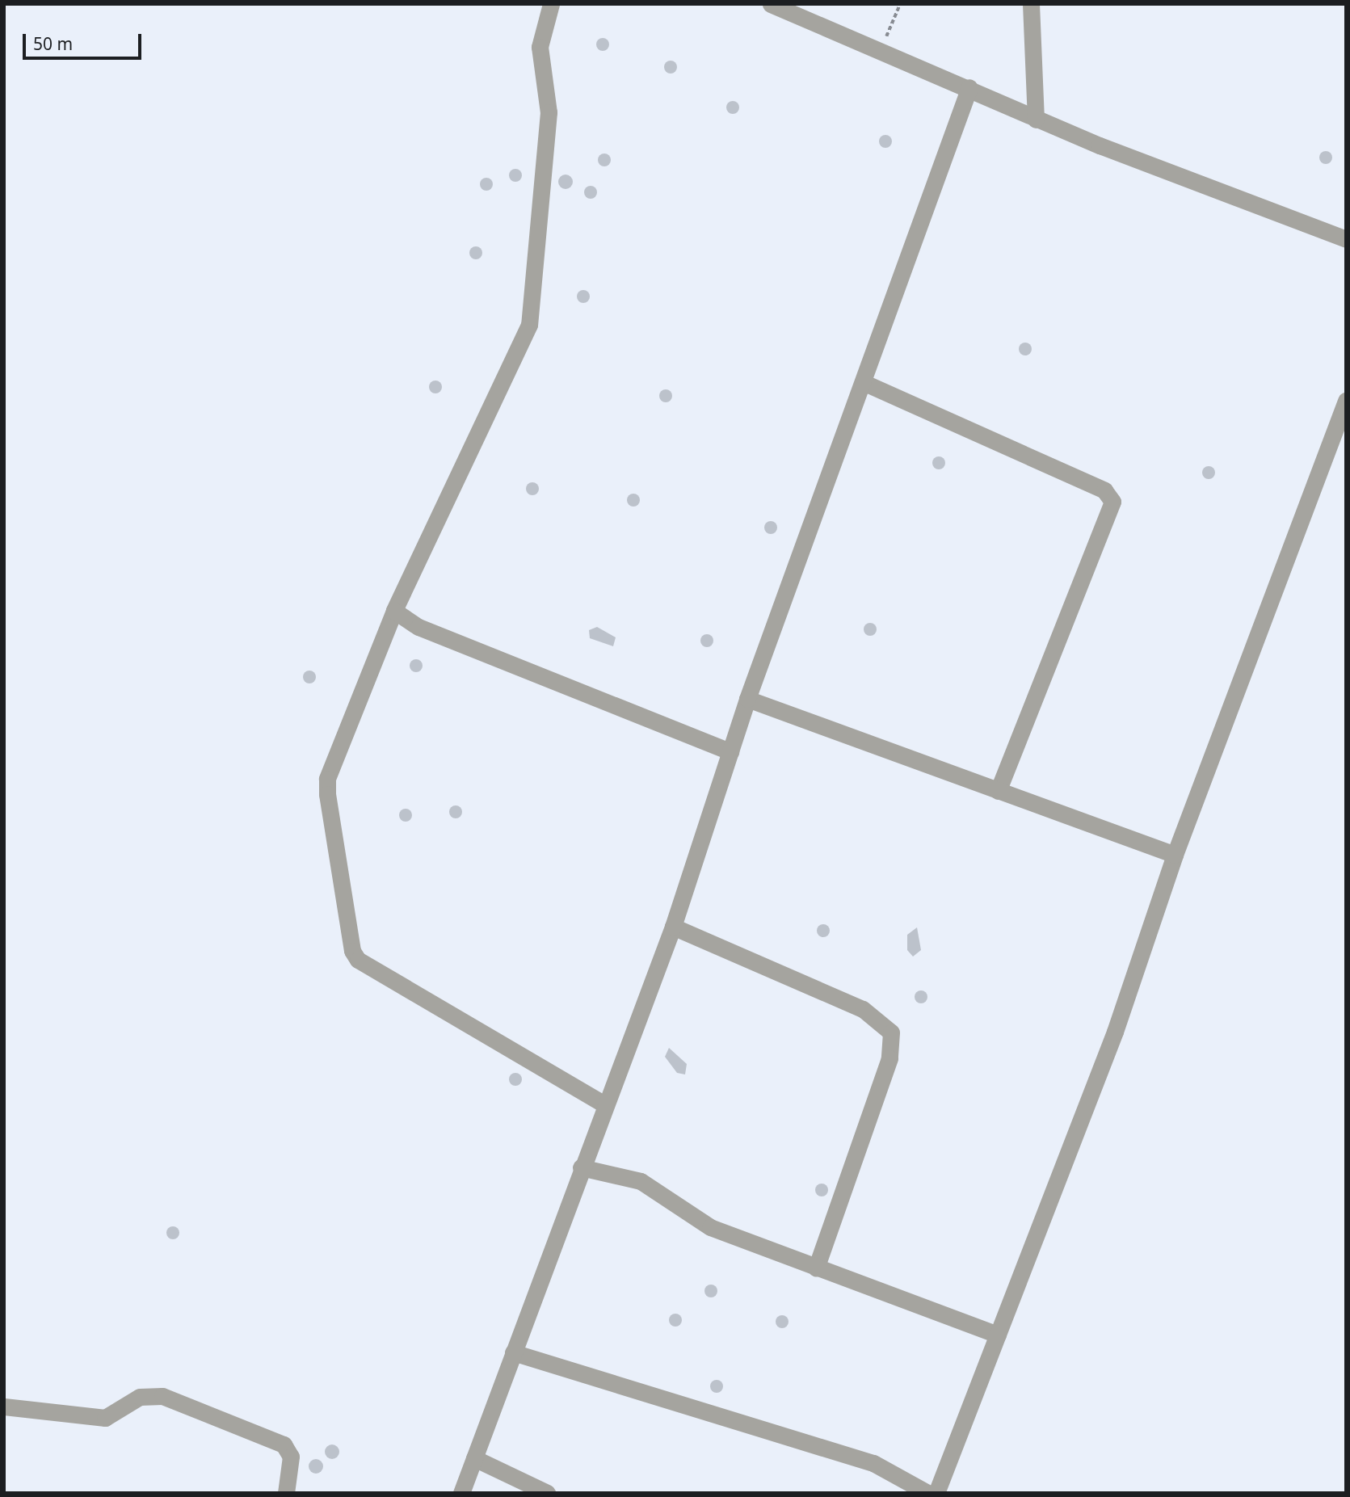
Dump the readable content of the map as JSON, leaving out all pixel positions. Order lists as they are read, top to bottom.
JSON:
{
  "scale_bar": "50 m"
}
